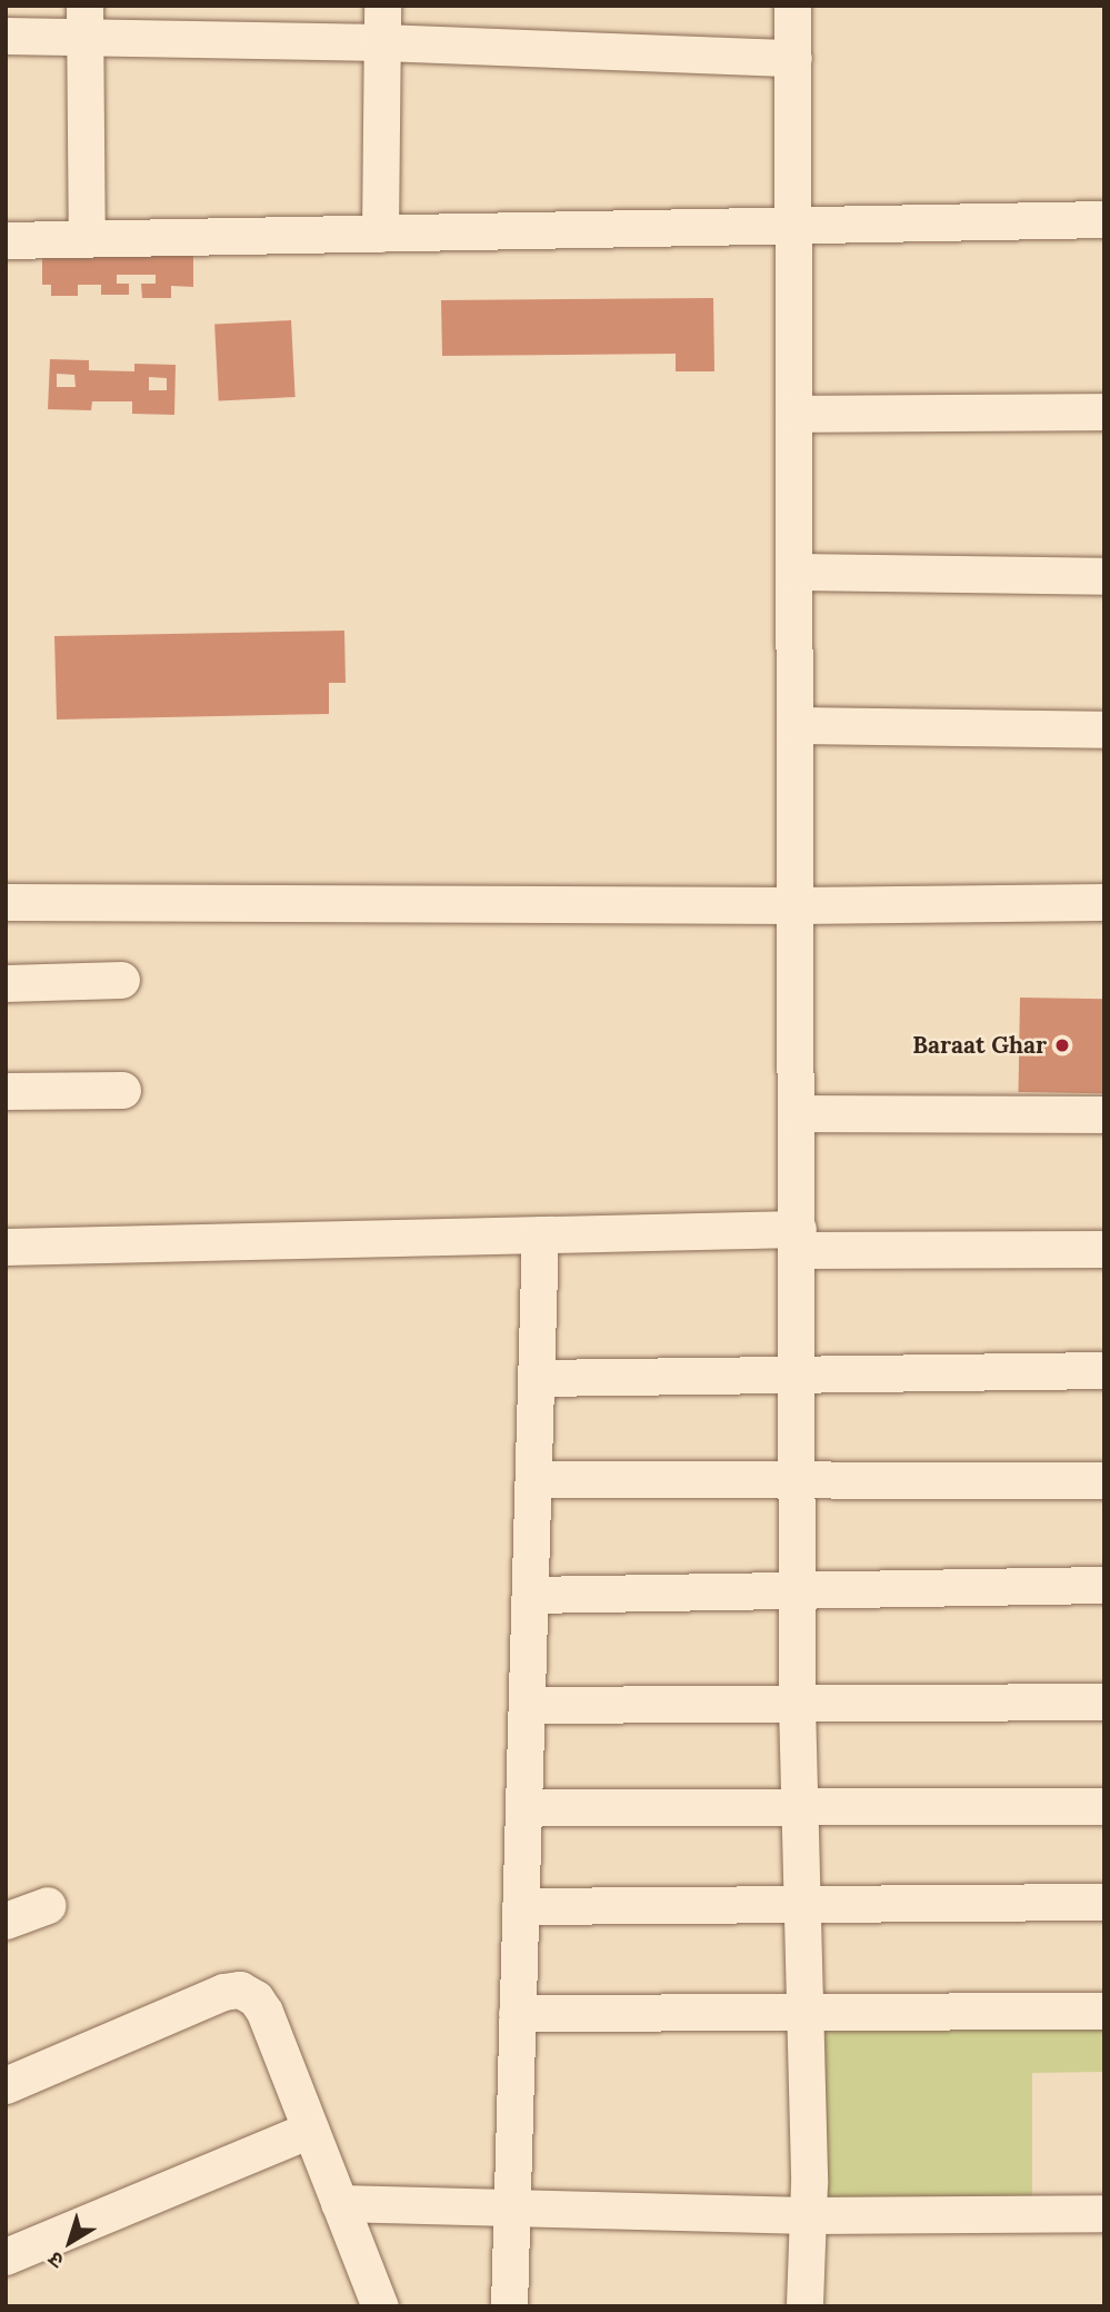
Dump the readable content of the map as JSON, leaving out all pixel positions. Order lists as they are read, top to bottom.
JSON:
{
  "places": ["Baraat Ghar"],
  "north": "bottom left"
}
